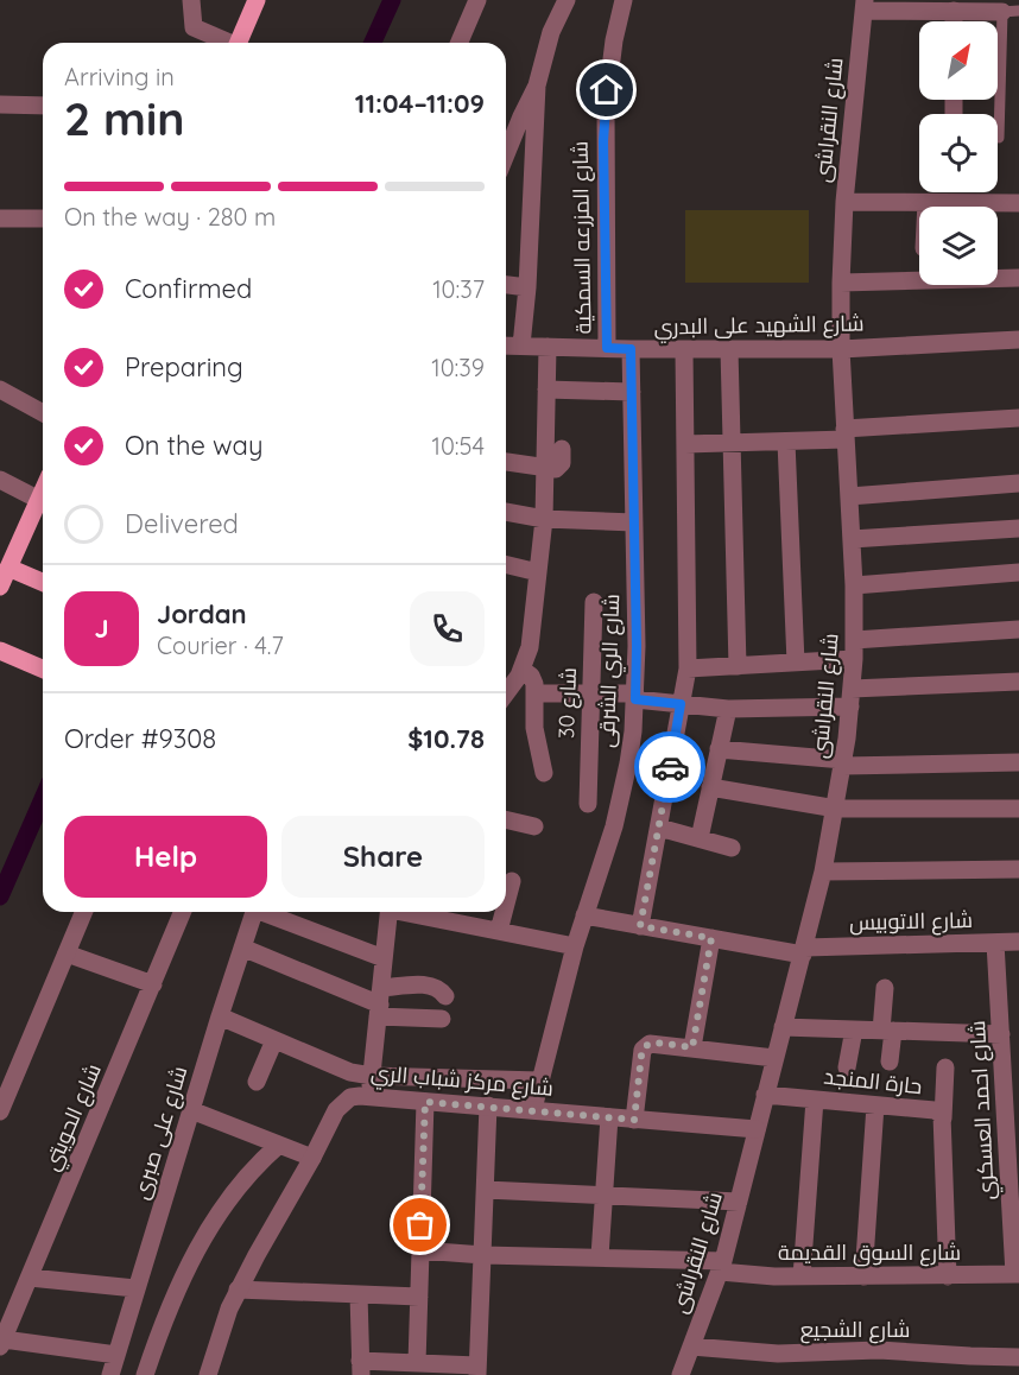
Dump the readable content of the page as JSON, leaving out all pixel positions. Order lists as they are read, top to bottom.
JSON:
{
  "streets": {
    "street": [
      "شارع النقراشى",
      "شارع المزرعه السمكية",
      "شارع الشهيد على البدري",
      "شارع الري الشرقى",
      "شارع 30",
      "شارع الاتوبيس",
      "شارع مركز شباب الري",
      "حارة المنجد",
      "شارع احمد العسكري",
      "شارع الحويتي",
      "شارع على صبرى",
      "شارع السوق القديمة",
      "شارع الشجيع"
    ]
  },
  "crossings": [
    ["شارع النقراشى", "شارع الشهيد على البدري"],
    ["شارع النقراشى", "شارع الاتوبيس"],
    ["شارع النقراشى", "شارع مركز شباب الري"],
    ["شارع النقراشى", "حارة المنجد"],
    ["شارع النقراشى", "شارع السوق القديمة"],
    ["شارع النقراشى", "شارع الشجيع"],
    ["شارع المزرعه السمكية", "شارع الشهيد على البدري"],
    ["شارع الشهيد على البدري", "شارع الري الشرقى"],
    ["شارع الري الشرقى", "شارع الاتوبيس"],
    ["شارع الري الشرقى", "شارع مركز شباب الري"],
    ["شارع الاتوبيس", "شارع احمد العسكري"],
    ["حارة المنجد", "شارع السوق القديمة"],
    ["شارع احمد العسكري", "شارع السوق القديمة"]
  ],
  "north": "top right",
  "page": {
    "heading": ["2 min", "Arriving in", "11:04–11:09"],
    "panel": [
      "Jordan",
      "Courier · 4.7",
      "Order #9308",
      "$10.78"
    ],
    "bar": "On the way · 280 m",
    "list": [
      ["Confirmed", "10:37"],
      ["Preparing", "10:39"],
      ["On the way", "10:54"],
      "Delivered"
    ],
    "round": "J",
    "buttons": ["Help", "Share"]
  }
}
